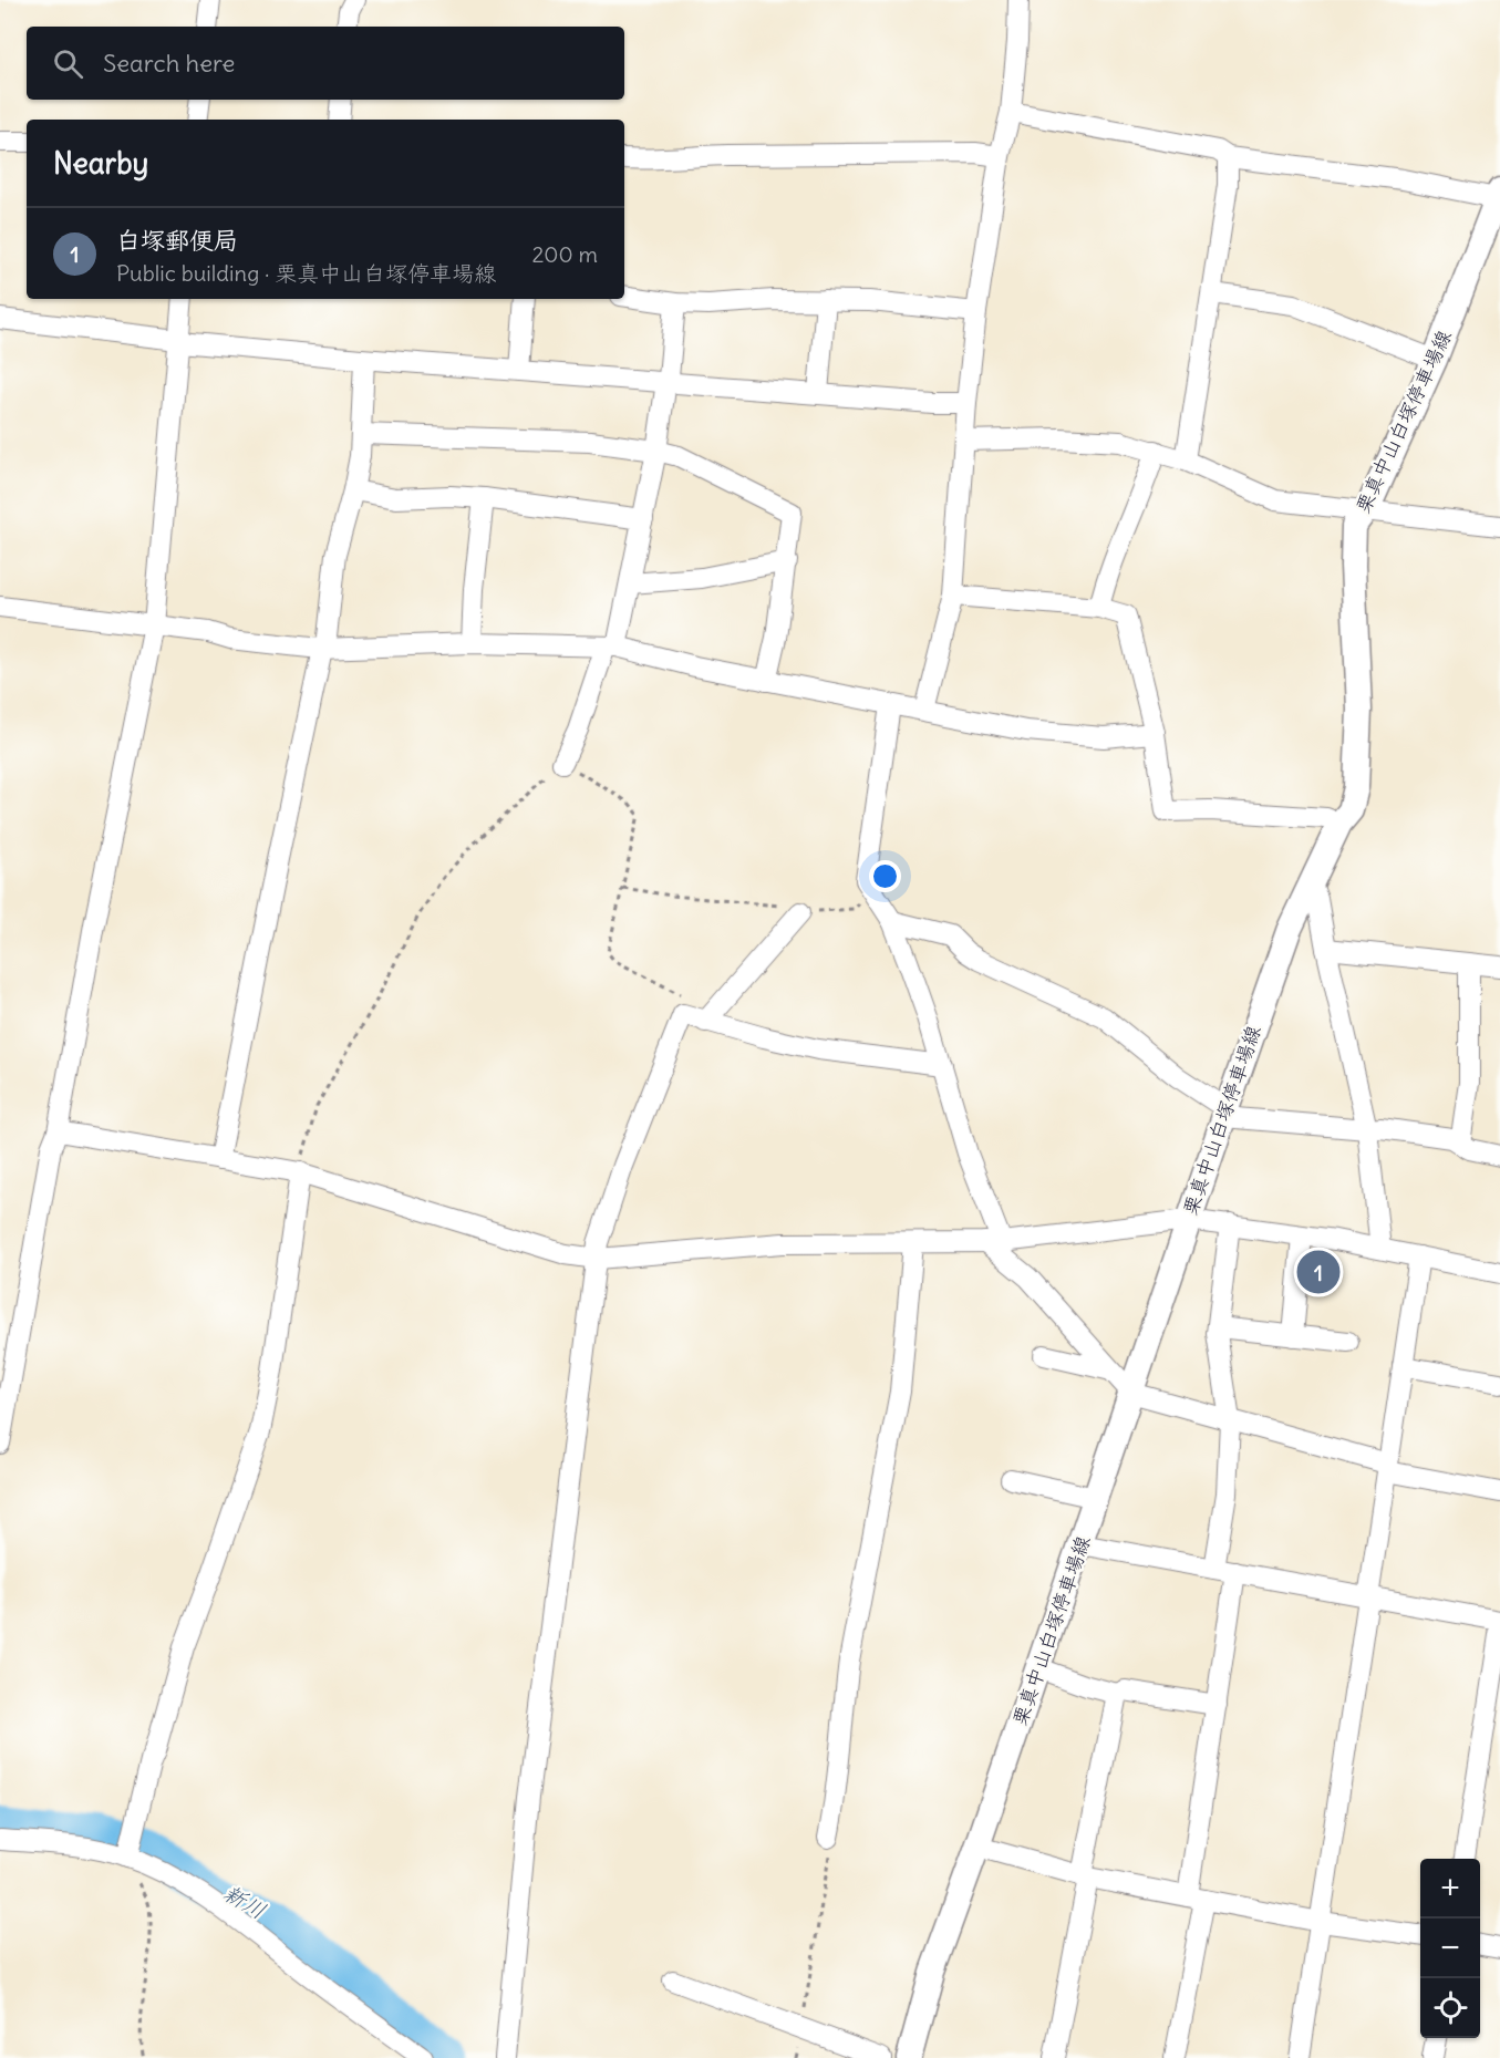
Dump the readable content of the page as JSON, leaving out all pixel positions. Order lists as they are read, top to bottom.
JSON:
{
  "streets": {
    "main road": ["栗真中山白塚停車場線"]
  },
  "water": ["新川"],
  "page": {
    "search": "Search here",
    "heading": "Nearby",
    "list": [
      {
        "mark": "1",
        "name": "白塚郵便局",
        "note": "Public building · 栗真中山白塚停車場線",
        "value": "200 m"
      }
    ],
    "pins": "1",
    "map_buttons": ["+", "−"]
  }
}
